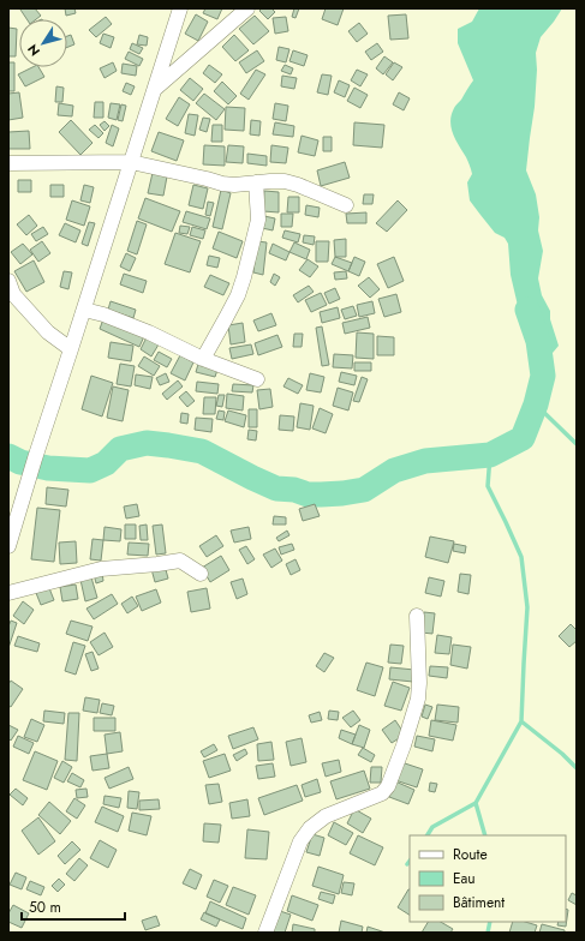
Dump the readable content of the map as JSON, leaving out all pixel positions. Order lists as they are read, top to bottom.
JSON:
{
  "legend": ["Route", "Eau", "Bâtiment"],
  "scale_bar": "50 m",
  "north": "bottom left"
}
